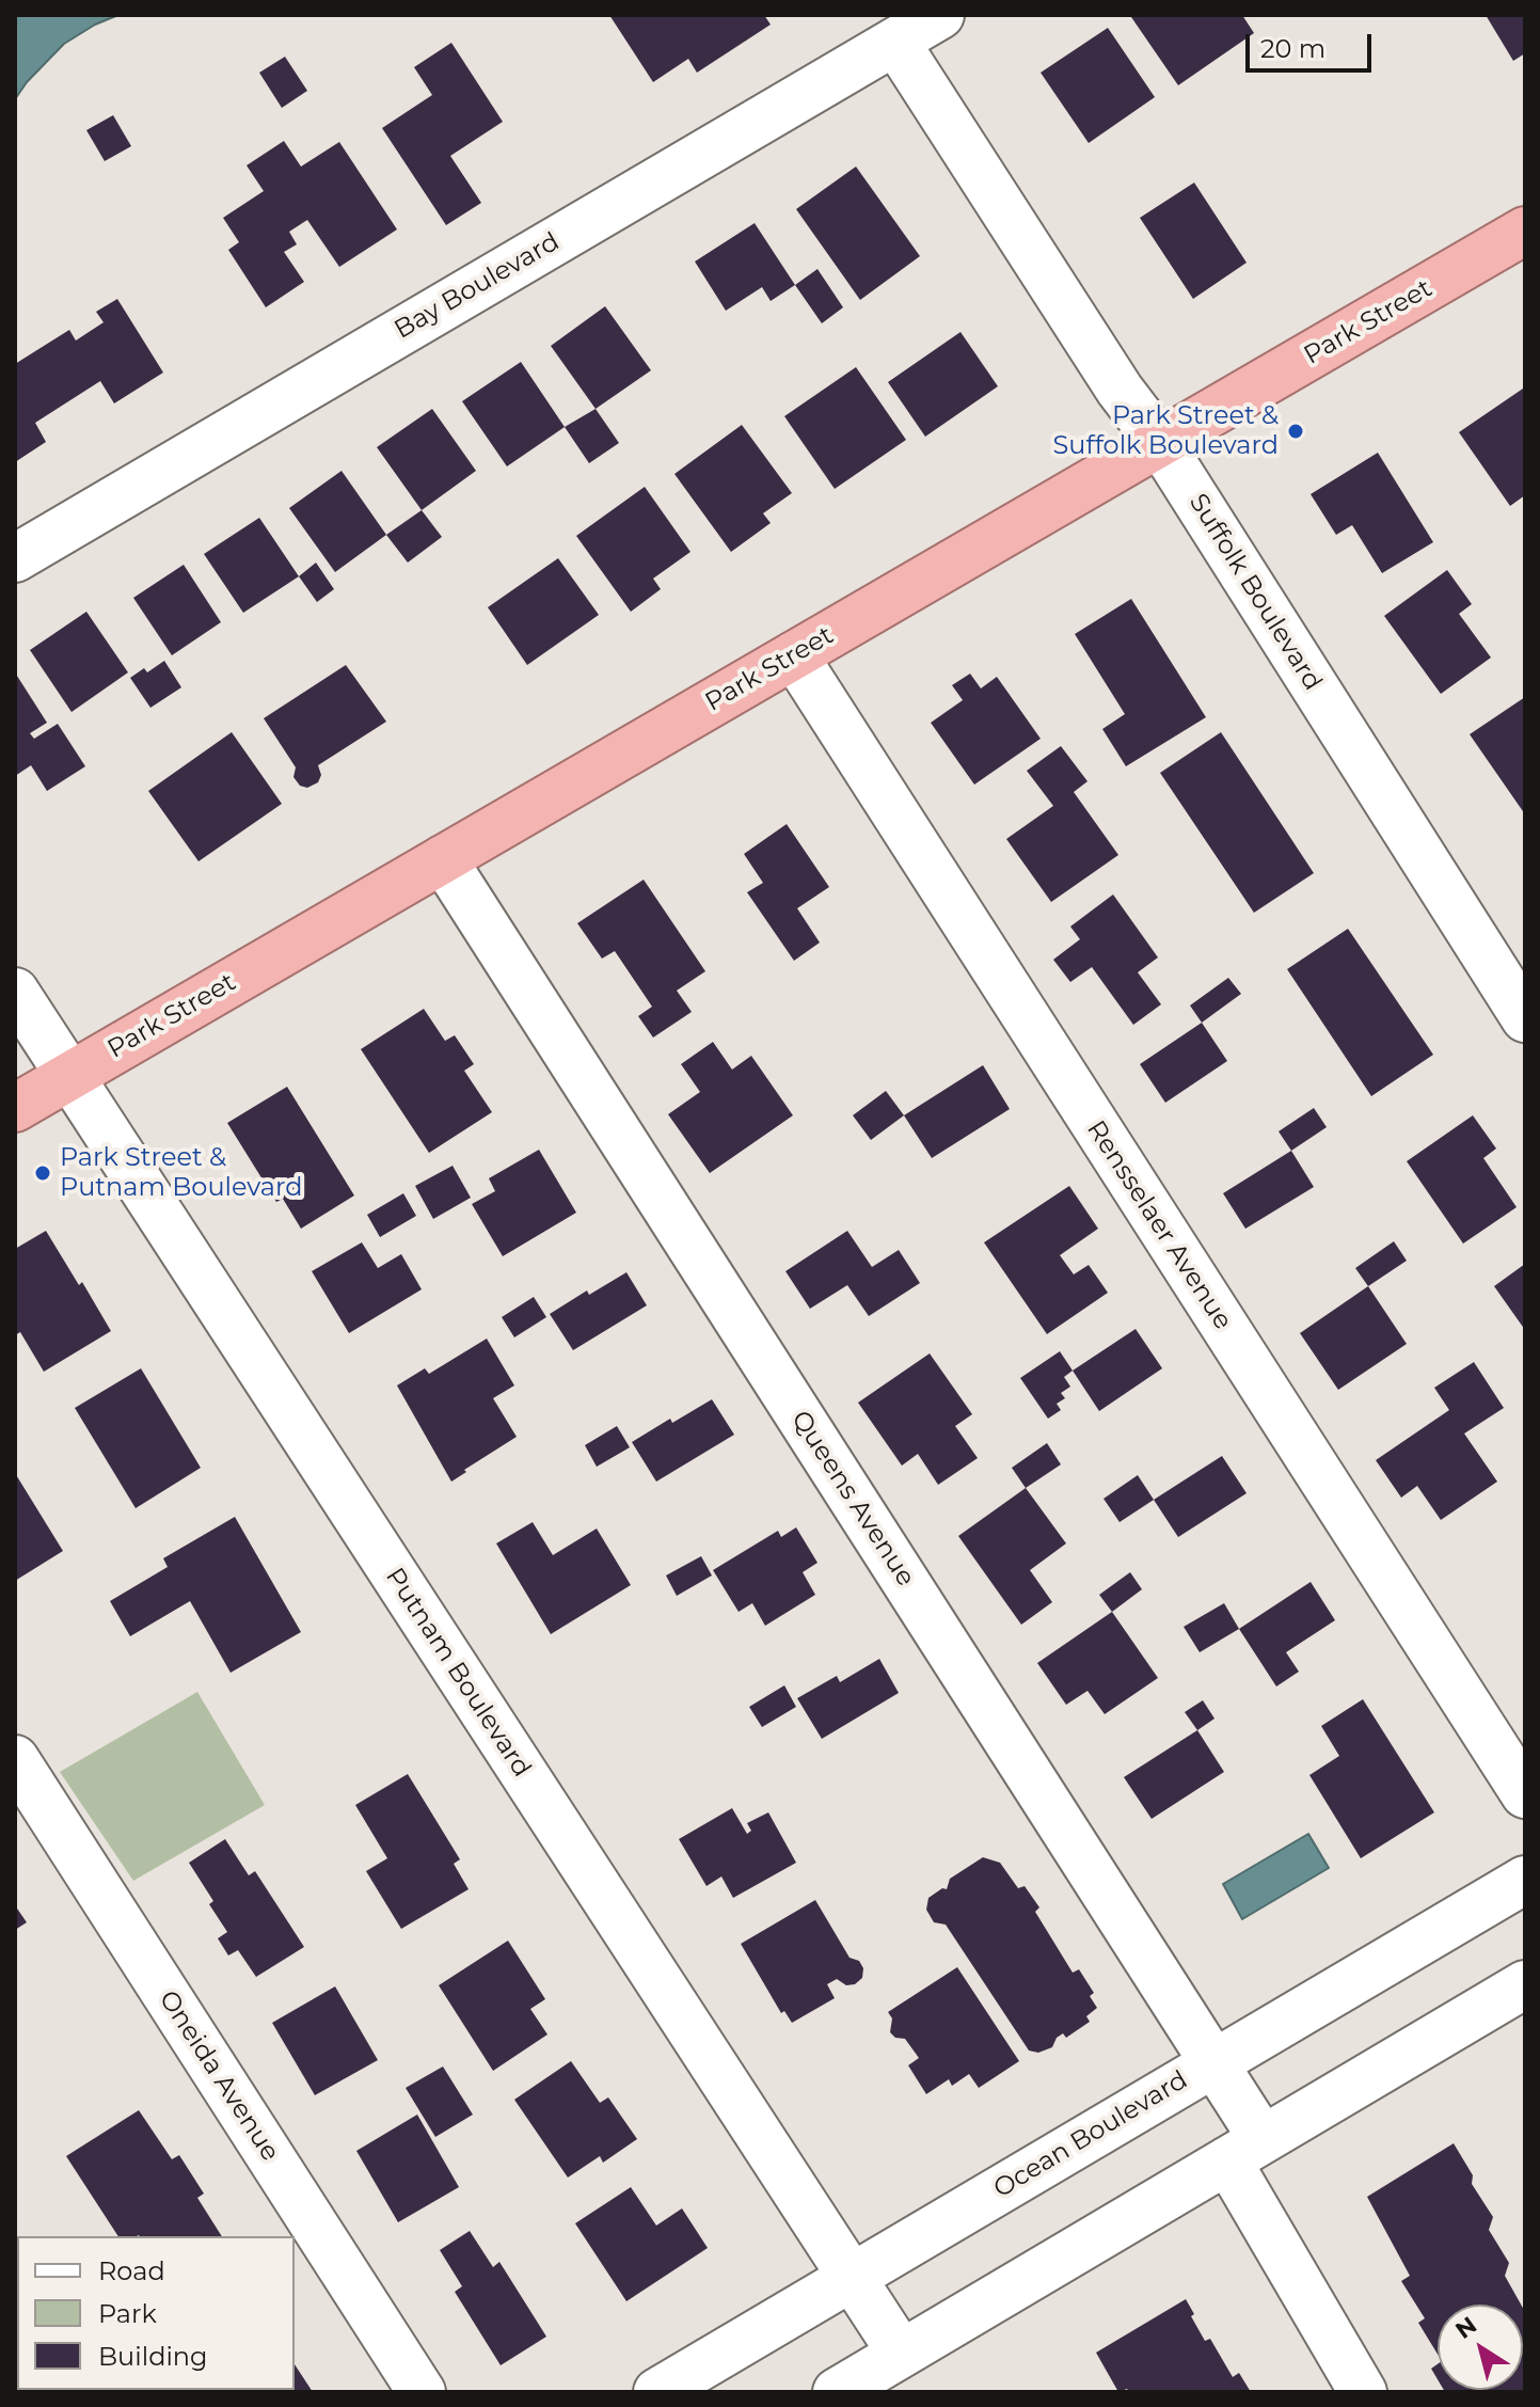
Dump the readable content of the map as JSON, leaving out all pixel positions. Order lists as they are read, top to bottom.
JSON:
{
  "streets": {
    "highway": ["Park Street"],
    "street": [
      "Bay Boulevard",
      "Suffolk Boulevard",
      "Rensselaer Avenue",
      "Queens Avenue",
      "Putnam Boulevard",
      "Oneida Avenue",
      "Ocean Boulevard"
    ]
  },
  "crossings": [
    ["Bay Boulevard", "Suffolk Boulevard"],
    ["Park Street", "Suffolk Boulevard"],
    ["Park Street", "Rensselaer Avenue"],
    ["Park Street", "Queens Avenue"],
    ["Park Street", "Putnam Boulevard"],
    ["Queens Avenue", "Ocean Boulevard"],
    ["Putnam Boulevard", "Ocean Boulevard"]
  ],
  "places": ["Park Street & Suffolk Boulevard", "Park Street & Putnam Boulevard"],
  "legend": ["Road", "Park", "Building"],
  "scale_bar": "20 m",
  "north": "top left"
}
